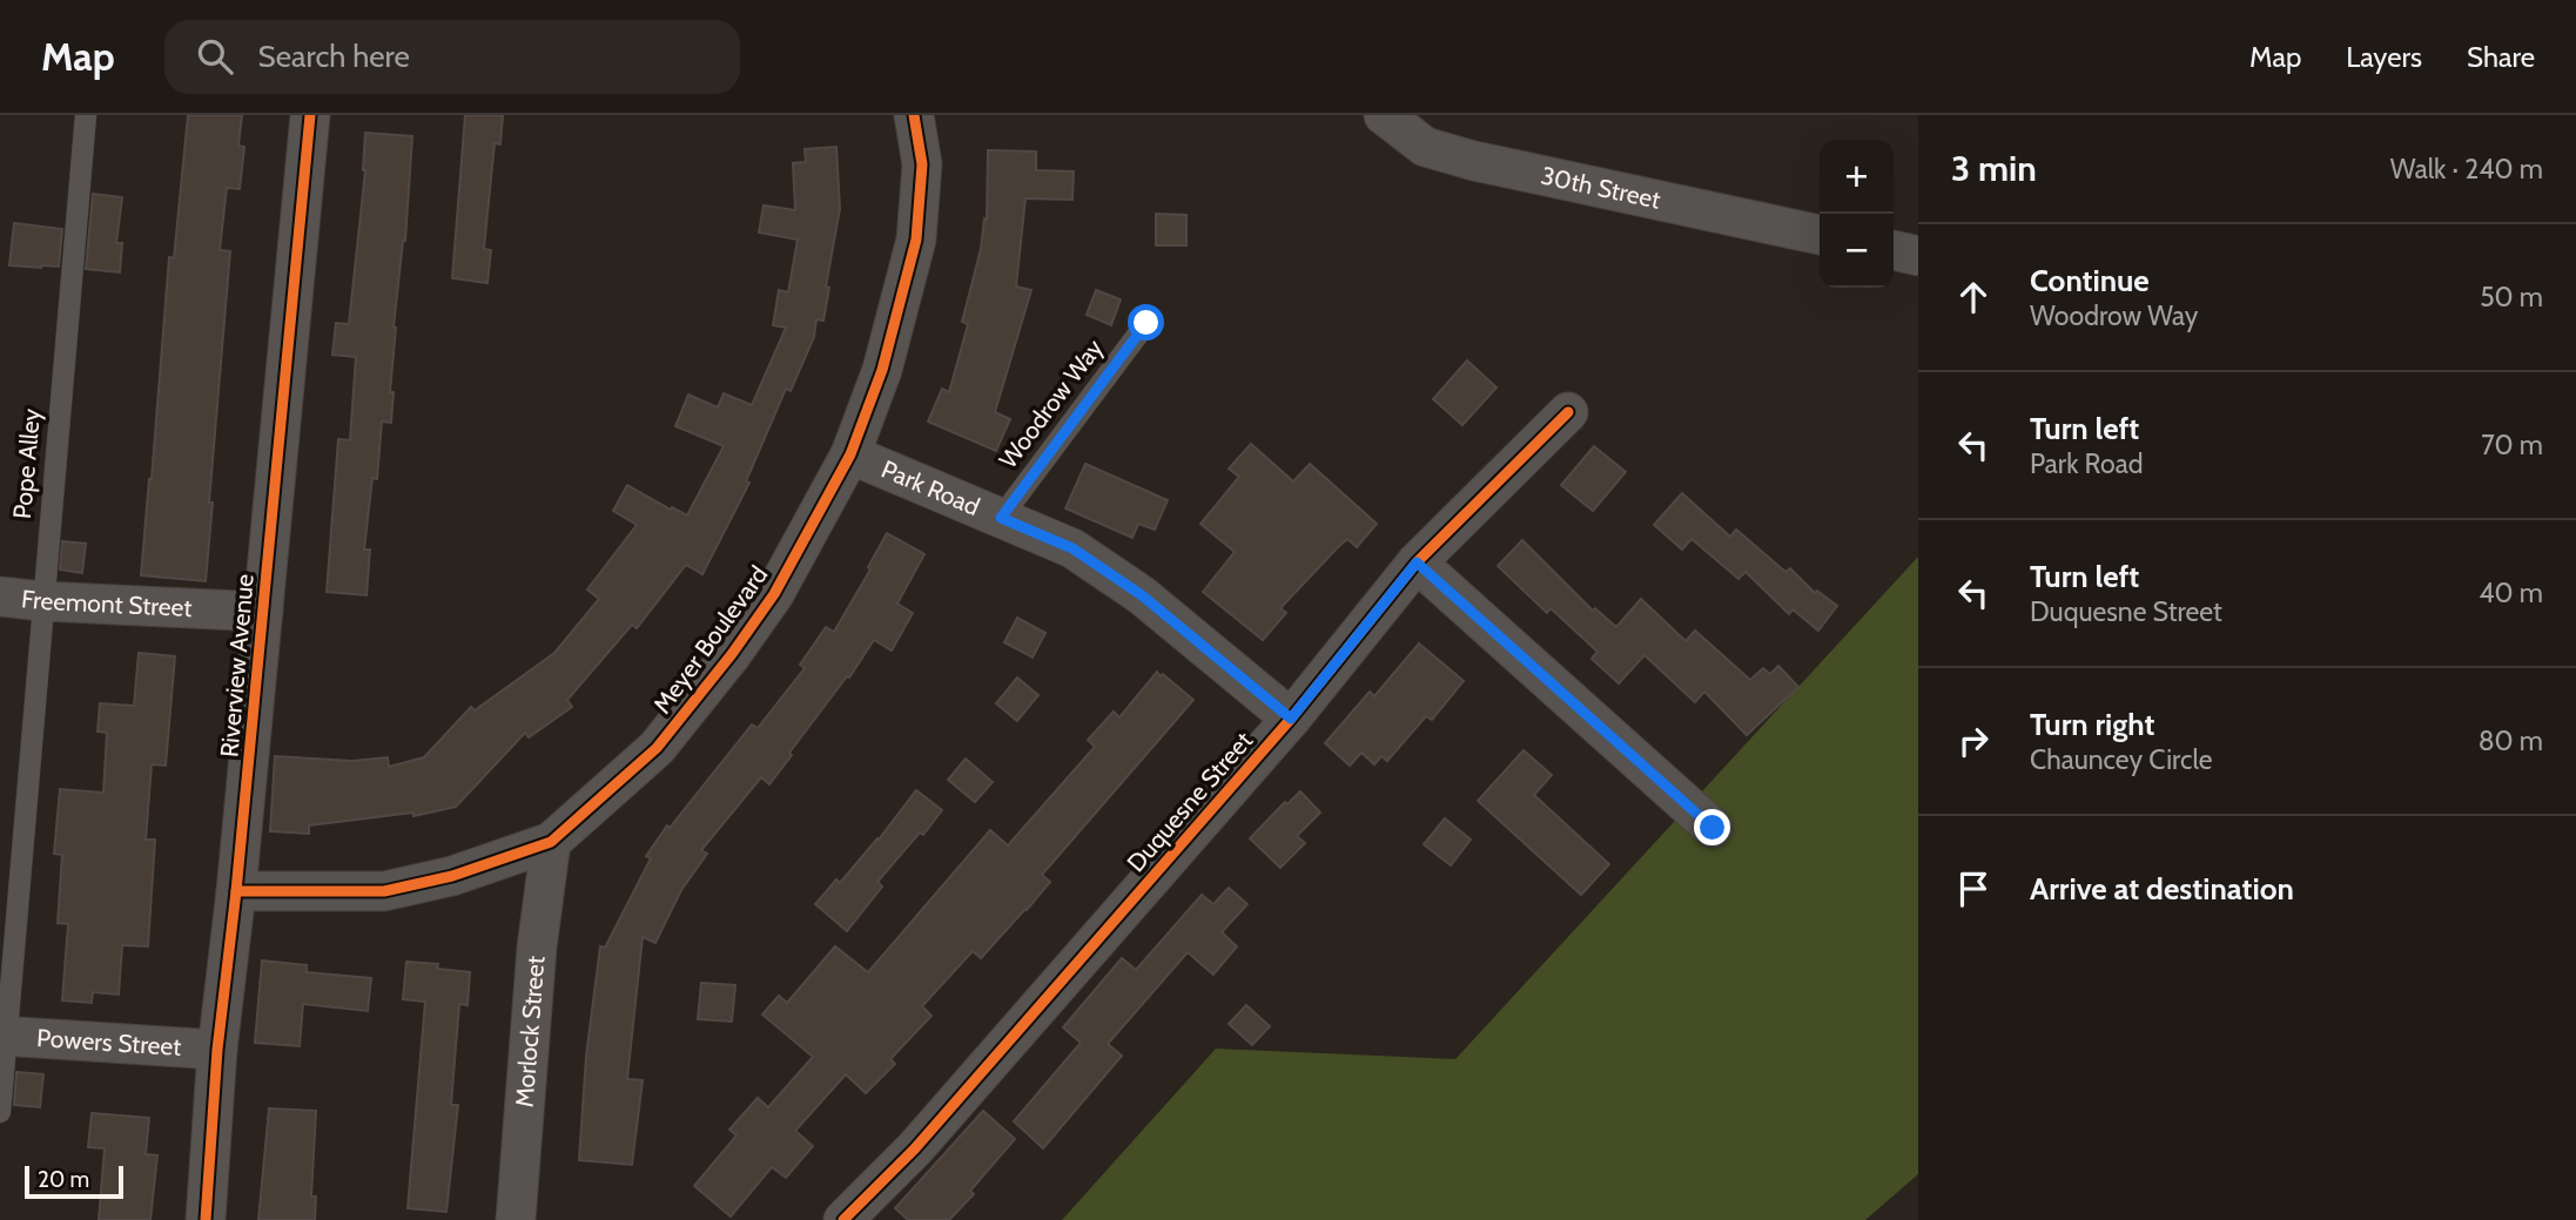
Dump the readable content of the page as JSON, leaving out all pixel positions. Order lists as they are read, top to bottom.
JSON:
{
  "streets": {
    "street": [
      "30th Street",
      "Park Road",
      "Freemont Street",
      "Meyer Boulevard",
      "Riverview Avenue",
      "Duquesne Street",
      "Morlock Street",
      "Powers Street"
    ],
    "lane": ["Woodrow Way", "Pope Alley"]
  },
  "crossings": [
    ["Woodrow Way", "Park Road"],
    ["Pope Alley", "Freemont Street"],
    ["Pope Alley", "Powers Street"],
    ["Park Road", "Meyer Boulevard"],
    ["Park Road", "Duquesne Street"],
    ["Freemont Street", "Riverview Avenue"],
    ["Meyer Boulevard", "Riverview Avenue"],
    ["Meyer Boulevard", "Morlock Street"],
    ["Riverview Avenue", "Powers Street"]
  ],
  "scale_bar": "20 m",
  "page": {
    "header": "Map",
    "search": "Search here",
    "nav": ["Map", "Layers", "Share"],
    "heading": ["3 min", "Walk · 240 m"],
    "map_buttons": ["+", "−"],
    "list": [
      ["Continue", "Woodrow Way", "50 m"],
      ["Turn left", "Park Road", "70 m"],
      ["Turn left", "Duquesne Street", "40 m"],
      ["Turn right", "Chauncey Circle", "80 m"],
      "Arrive at destination"
    ],
    "scale": "20 m"
  }
}
